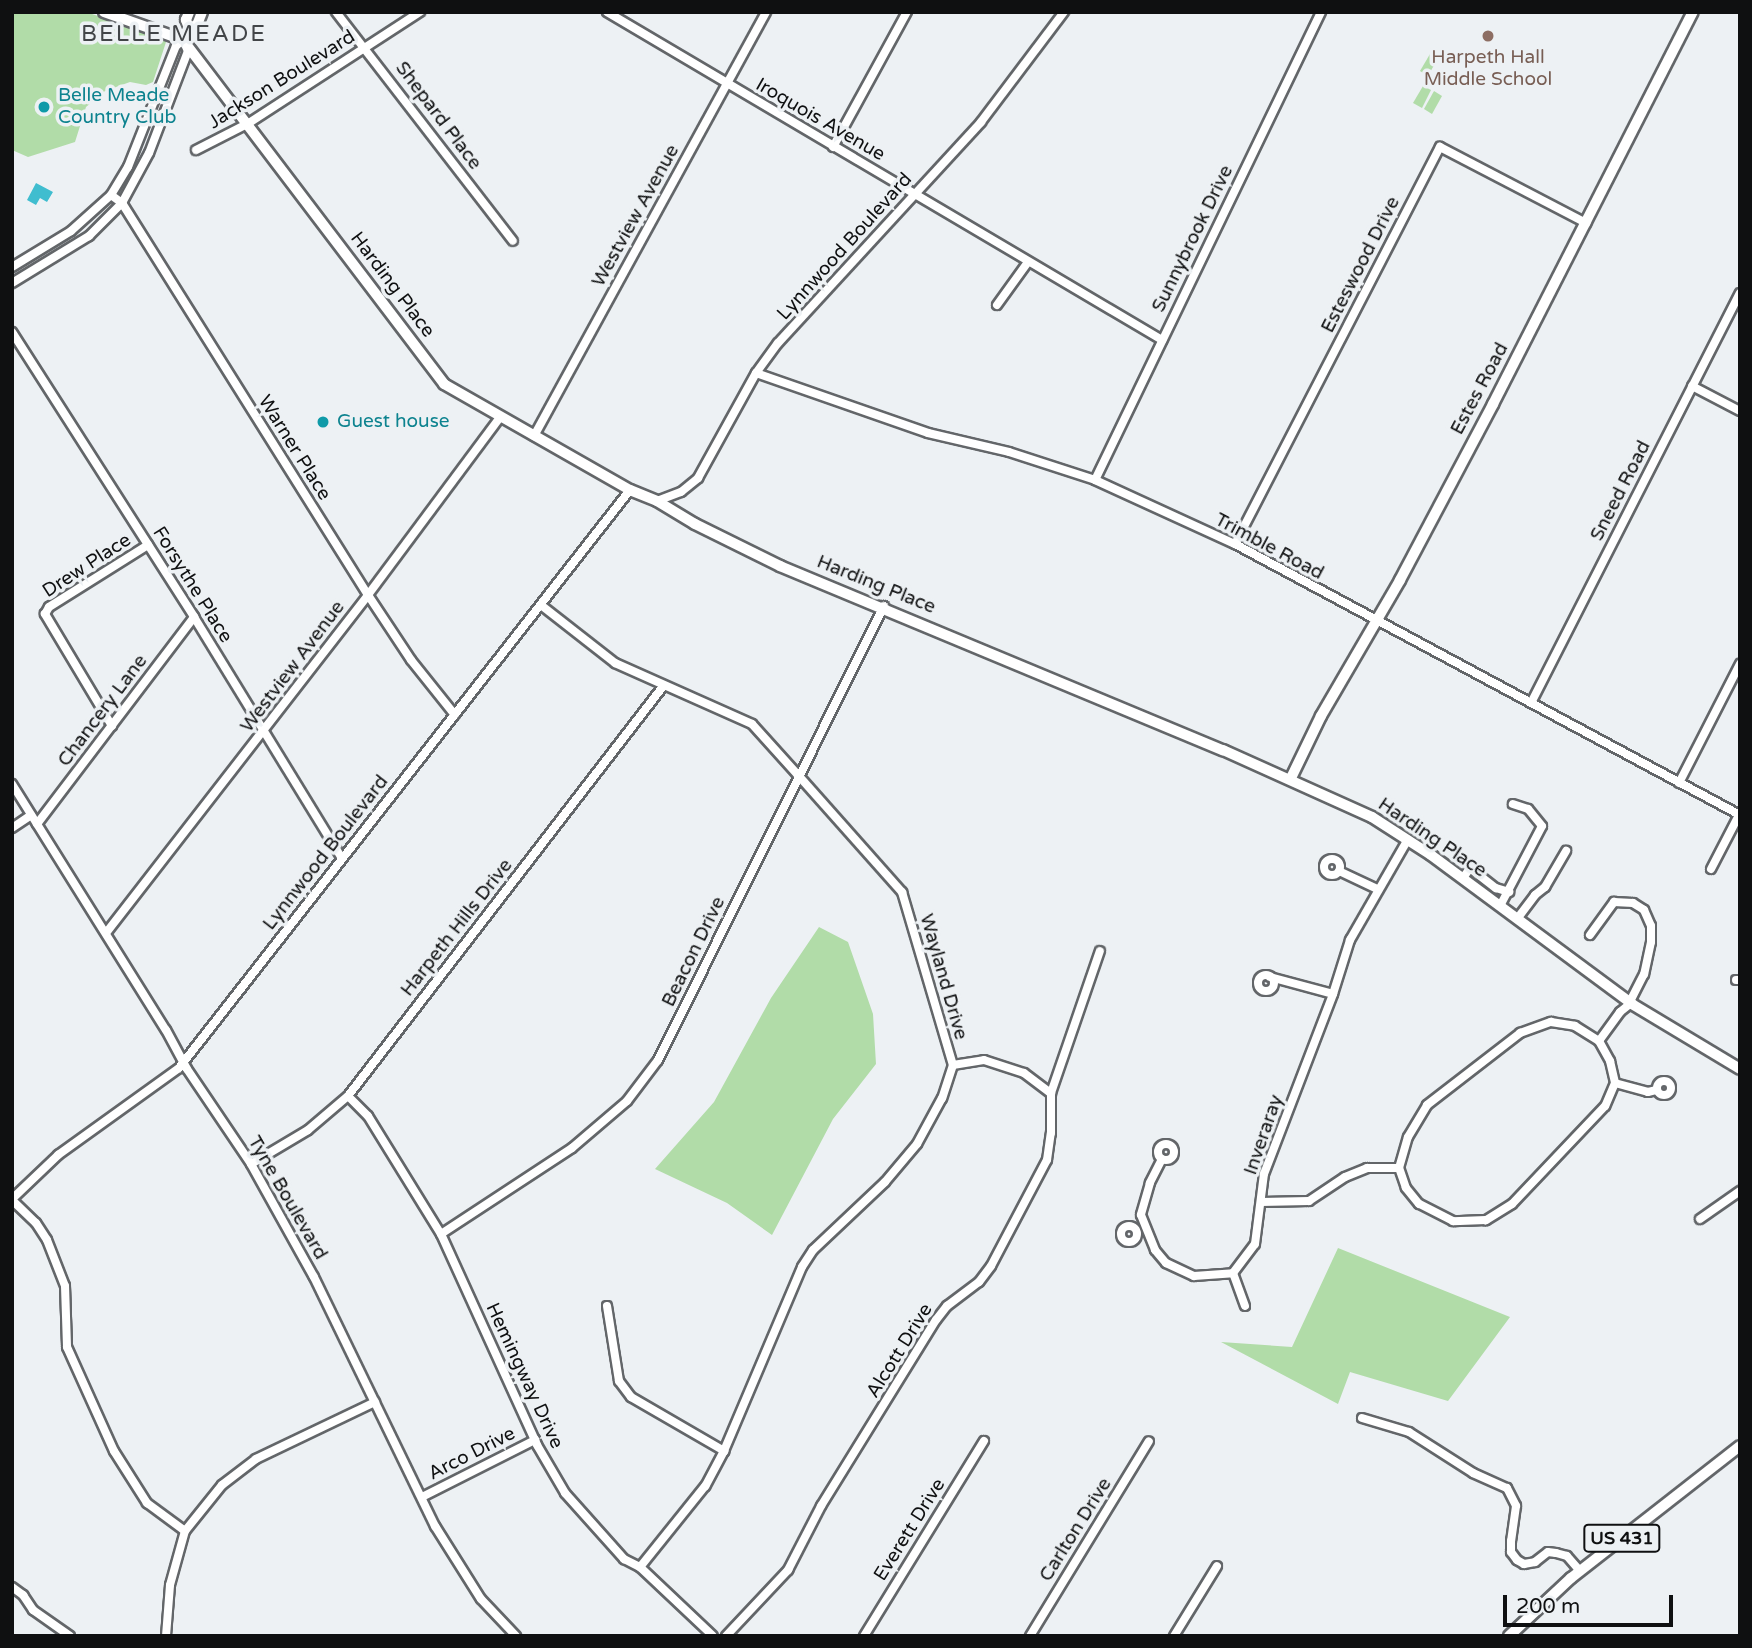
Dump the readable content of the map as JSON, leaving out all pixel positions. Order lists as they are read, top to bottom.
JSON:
{
  "streets": {
    "main road": ["Harding Place", "Estes Road", "US 431"],
    "street": [
      "Jackson Boulevard",
      "Shepard Place",
      "Iroquois Avenue",
      "Westview Avenue",
      "Sunnybrook Drive",
      "Lynnwood Boulevard",
      "Esteswood Drive",
      "Warner Place",
      "Sneed Road",
      "Trimble Road",
      "Drew Place",
      "Forsythe Place",
      "Chancery Lane",
      "Harpeth Hills Drive",
      "Beacon Drive",
      "Wayland Drive",
      "Inveraray",
      "Tyne Boulevard",
      "Alcott Drive",
      "Hemingway Drive",
      "Arco Drive",
      "Everett Drive",
      "Carlton Drive"
    ]
  },
  "crossings": [
    ["Jackson Boulevard", "Shepard Place"],
    ["Jackson Boulevard", "Harding Place"],
    ["Iroquois Avenue", "Westview Avenue"],
    ["Iroquois Avenue", "Sunnybrook Drive"],
    ["Iroquois Avenue", "Lynnwood Boulevard"],
    ["Westview Avenue", "Harding Place"],
    ["Westview Avenue", "Warner Place"],
    ["Westview Avenue", "Forsythe Place"],
    ["Westview Avenue", "Tyne Boulevard"],
    ["Sunnybrook Drive", "Trimble Road"],
    ["Lynnwood Boulevard", "Harding Place"],
    ["Lynnwood Boulevard", "Warner Place"],
    ["Lynnwood Boulevard", "Trimble Road"],
    ["Lynnwood Boulevard", "Forsythe Place"],
    ["Lynnwood Boulevard", "Wayland Drive"],
    ["Lynnwood Boulevard", "Tyne Boulevard"],
    ["Esteswood Drive", "Estes Road"],
    ["Esteswood Drive", "Trimble Road"],
    ["Harding Place", "Estes Road"],
    ["Harding Place", "Beacon Drive"],
    ["Harding Place", "Inveraray"],
    ["Estes Road", "Trimble Road"],
    ["Sneed Road", "Trimble Road"],
    ["Drew Place", "Forsythe Place"],
    ["Drew Place", "Chancery Lane"],
    ["Forsythe Place", "Chancery Lane"],
    ["Chancery Lane", "Tyne Boulevard"],
    ["Harpeth Hills Drive", "Wayland Drive"],
    ["Harpeth Hills Drive", "Tyne Boulevard"],
    ["Harpeth Hills Drive", "Hemingway Drive"],
    ["Beacon Drive", "Wayland Drive"],
    ["Beacon Drive", "Hemingway Drive"],
    ["Wayland Drive", "Hemingway Drive"],
    ["Tyne Boulevard", "Arco Drive"],
    ["Hemingway Drive", "Arco Drive"]
  ],
  "districts": ["BELLE MEADE"],
  "places": ["Harpeth Hall Middle School", "Belle Meade Country Club", "Guest house"],
  "scale_bar": "200 m"
}
